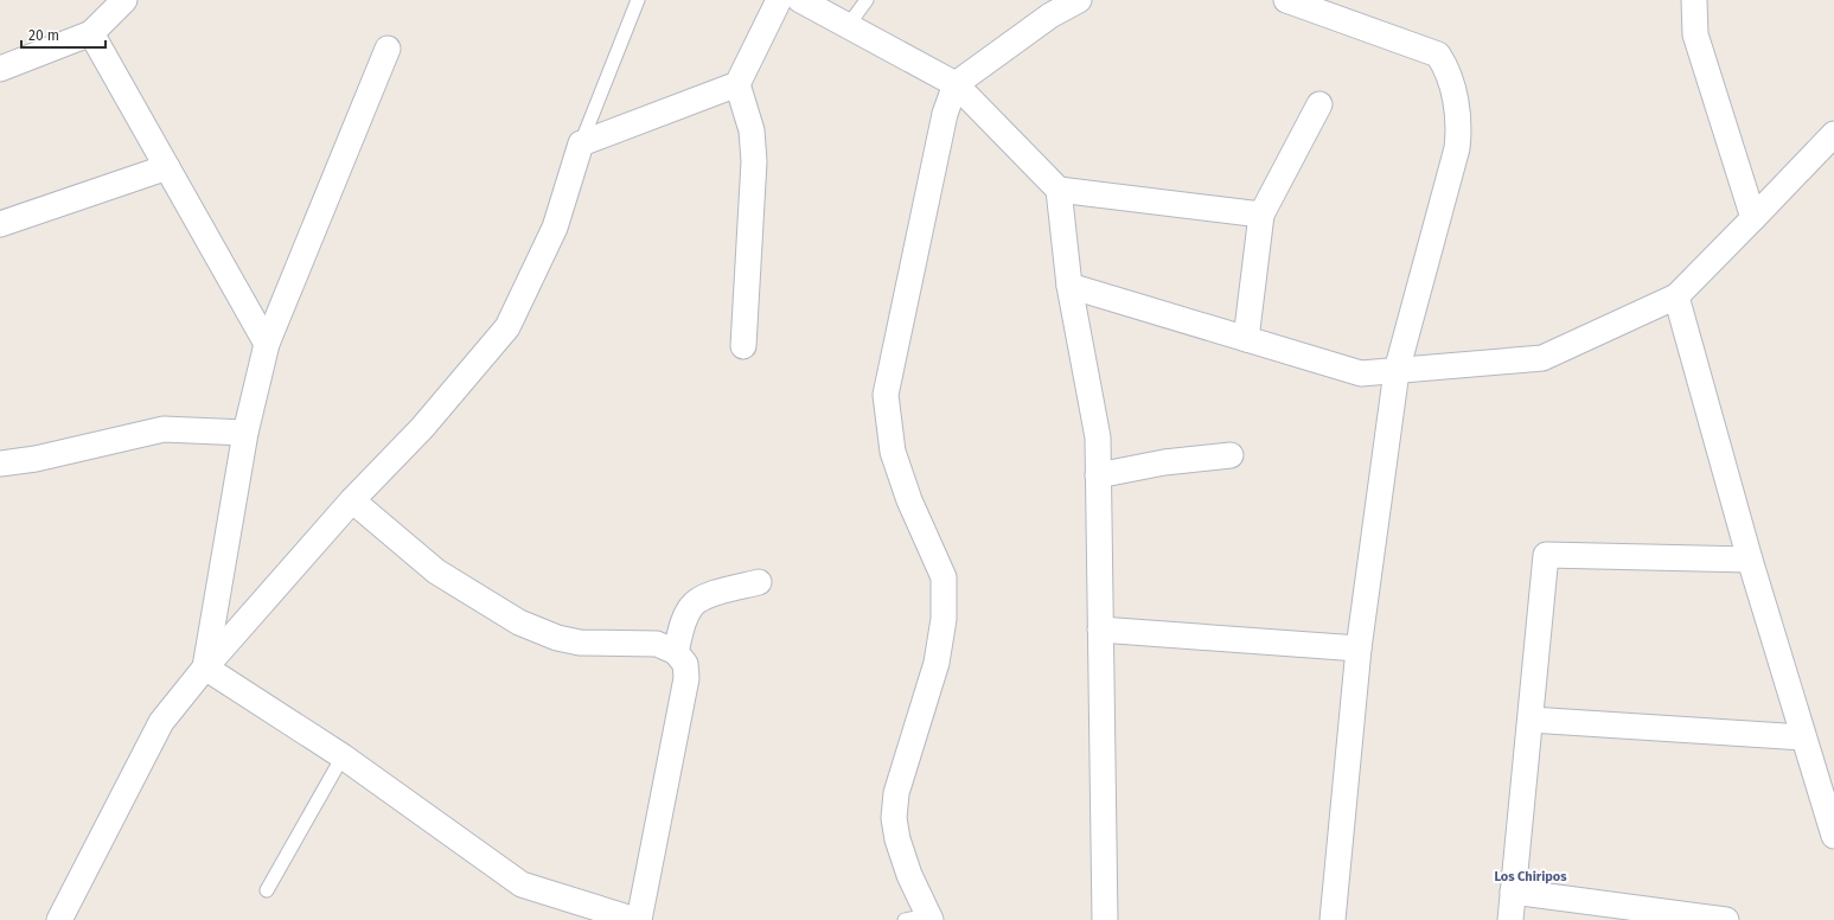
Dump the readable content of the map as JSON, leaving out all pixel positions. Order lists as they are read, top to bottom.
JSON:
{
  "districts": ["Los Chiripos"],
  "scale_bar": "20 m"
}
